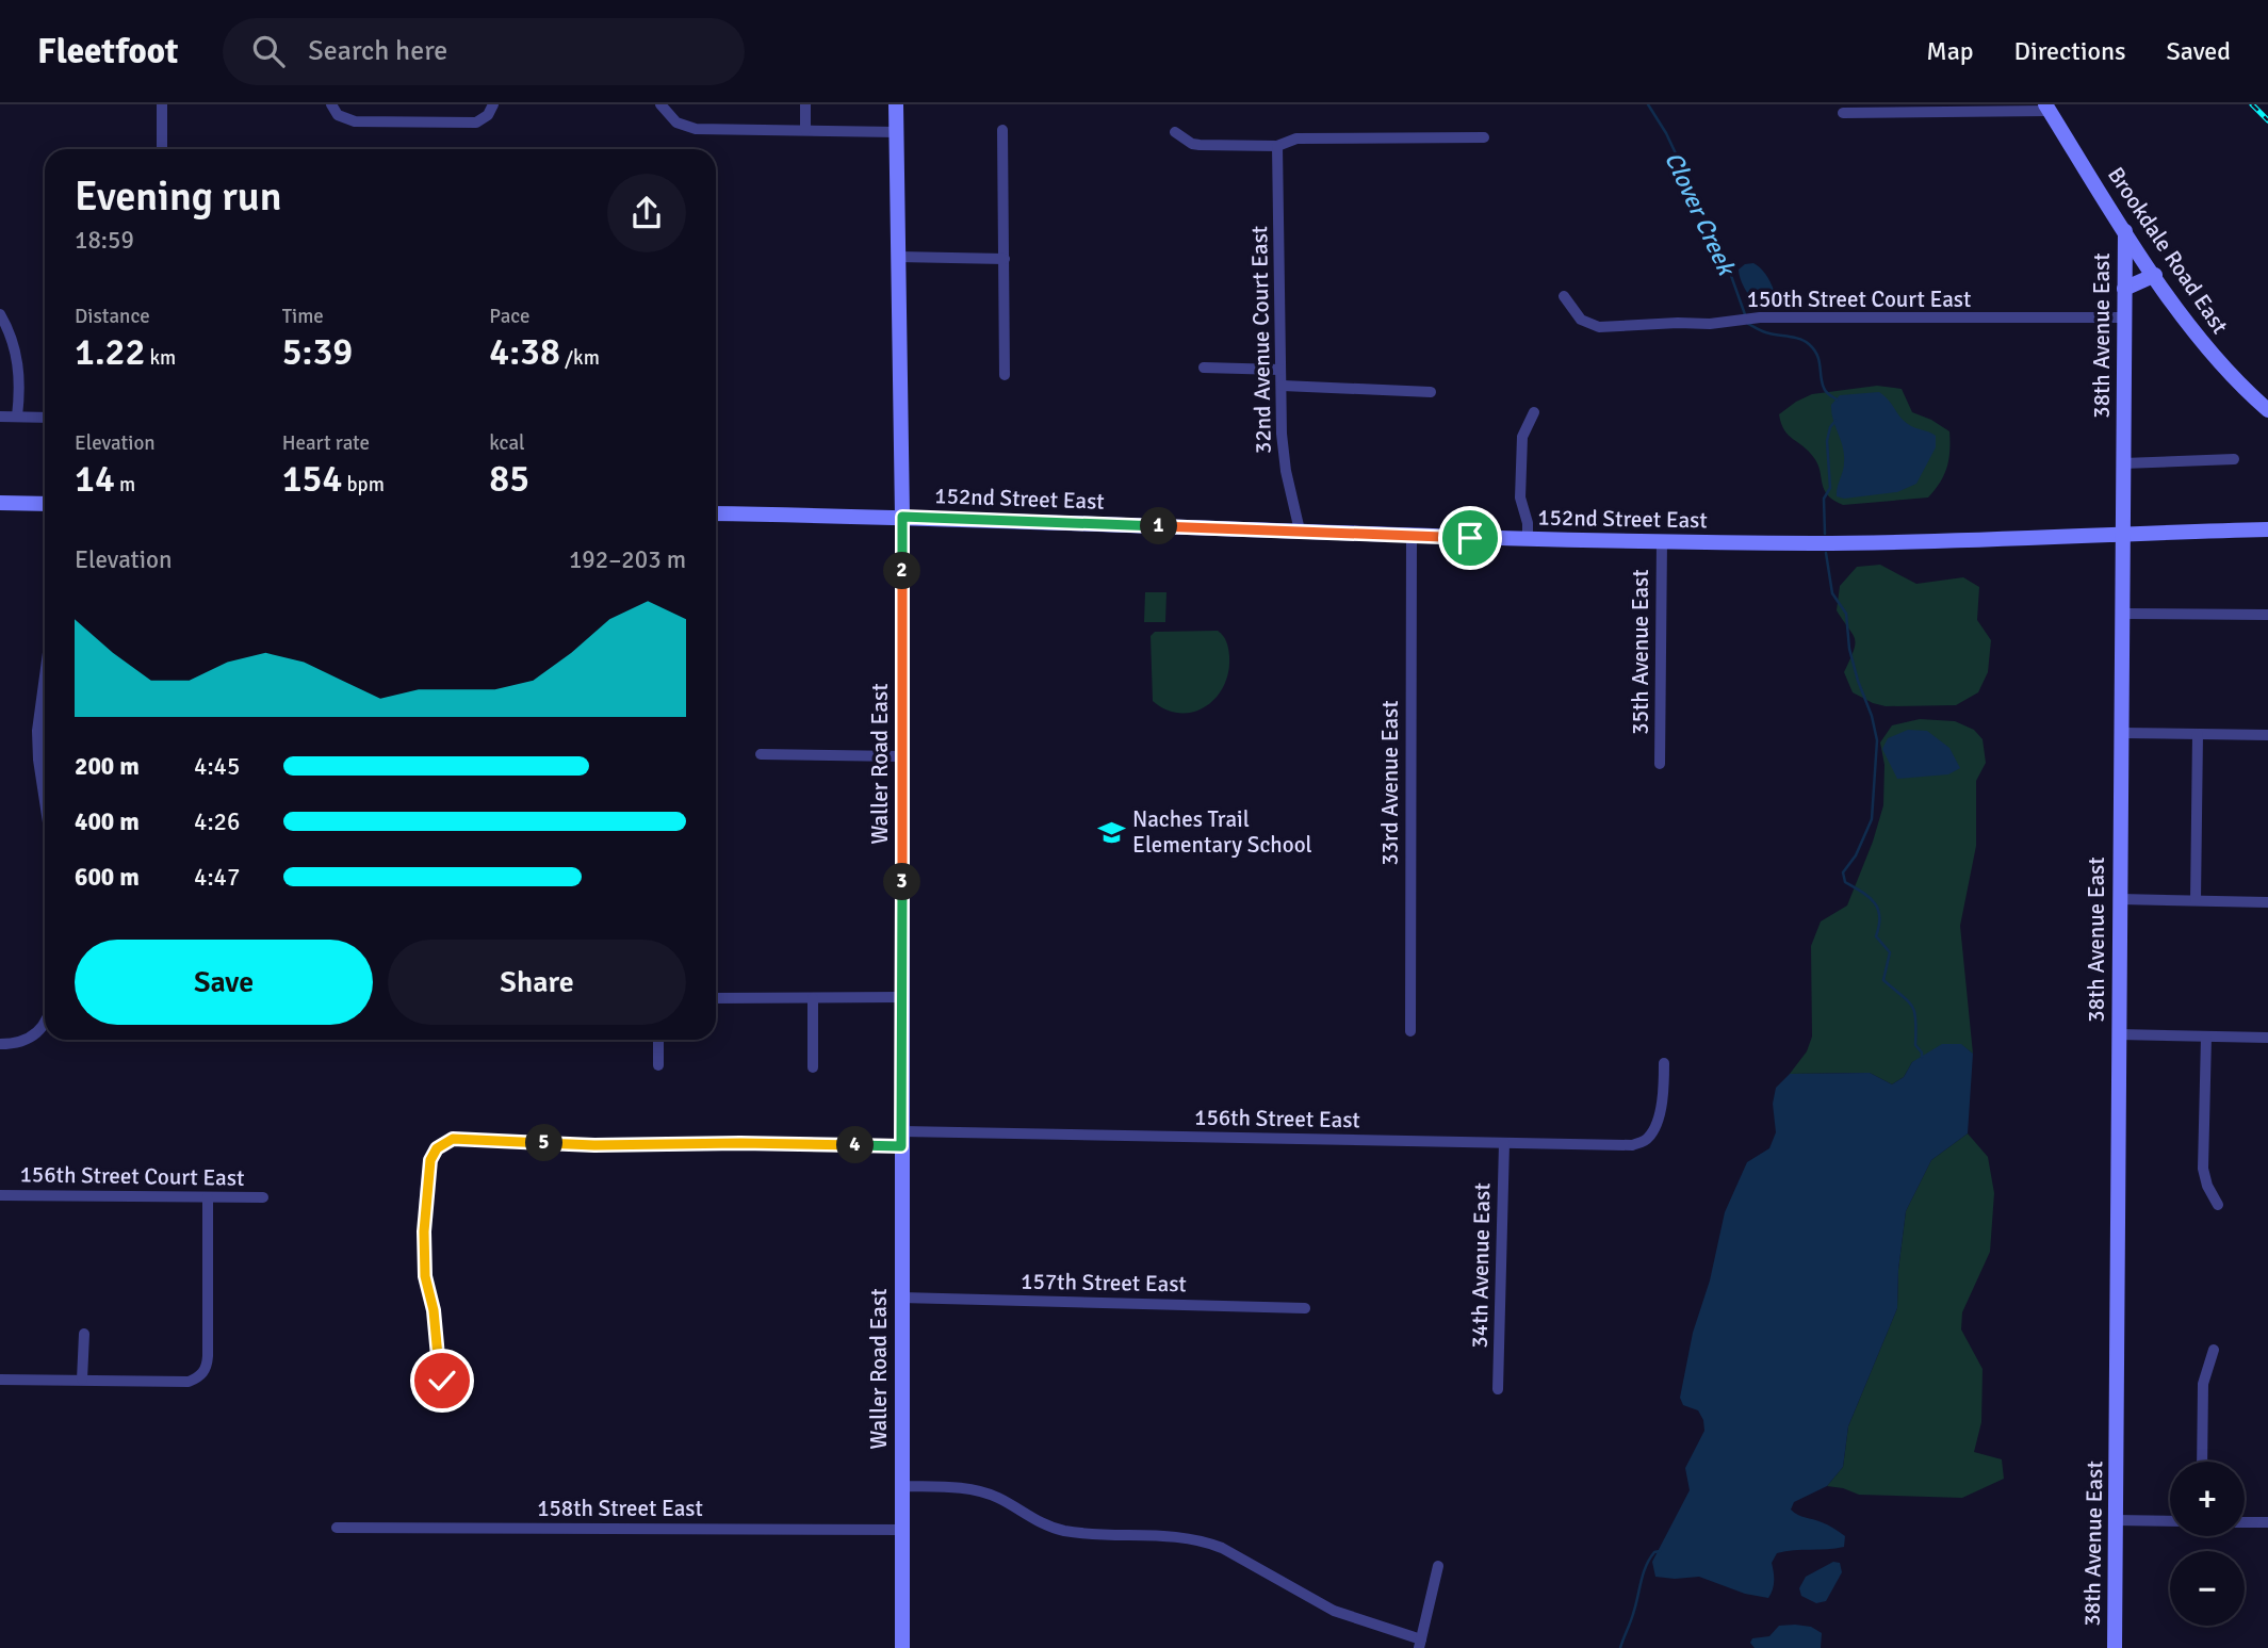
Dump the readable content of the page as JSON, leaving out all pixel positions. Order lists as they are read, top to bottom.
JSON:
{
  "streets": {
    "street": [
      "Brookdale Road East",
      "150th Street Court East",
      "38th Avenue East",
      "32nd Avenue Court East",
      "152nd Street East",
      "35th Avenue East",
      "Waller Road East",
      "33rd Avenue East",
      "156th Street East",
      "156th Street Court East",
      "34th Avenue East",
      "157th Street East",
      "158th Street East"
    ]
  },
  "crossings": [
    ["Brookdale Road East", "38th Avenue East"],
    ["150th Street Court East", "38th Avenue East"],
    ["38th Avenue East", "152nd Street East"],
    ["32nd Avenue Court East", "152nd Street East"],
    ["152nd Street East", "35th Avenue East"],
    ["152nd Street East", "Waller Road East"],
    ["152nd Street East", "33rd Avenue East"],
    ["Waller Road East", "156th Street East"],
    ["Waller Road East", "157th Street East"],
    ["Waller Road East", "158th Street East"],
    ["156th Street East", "34th Avenue East"]
  ],
  "water": ["Clover Creek"],
  "places": {
    "school or university": ["Naches Trail Elementary School"]
  },
  "page": {
    "header": "Fleetfoot",
    "search": "Search here",
    "nav": ["Map", "Directions", "Saved"],
    "heading": ["Evening run", "18:59"],
    "stats": [
      ["Distance", "1.22 km"],
      ["Time", "5:39"],
      ["Pace", "4:38 /km"],
      ["Elevation", "14 m"],
      ["Heart rate", "154 bpm"],
      ["kcal", "85"]
    ],
    "pins": [
      "1",
      "2",
      "3",
      "5",
      "4"
    ],
    "chart": ["Elevation", "192–203 m"],
    "list": [
      {
        "name": "200 m",
        "note": "4:45"
      },
      {
        "name": "400 m",
        "note": "4:26"
      },
      {
        "name": "600 m",
        "note": "4:47"
      }
    ],
    "buttons": ["Save", "Share"],
    "map_buttons": ["+", "−"]
  }
}
